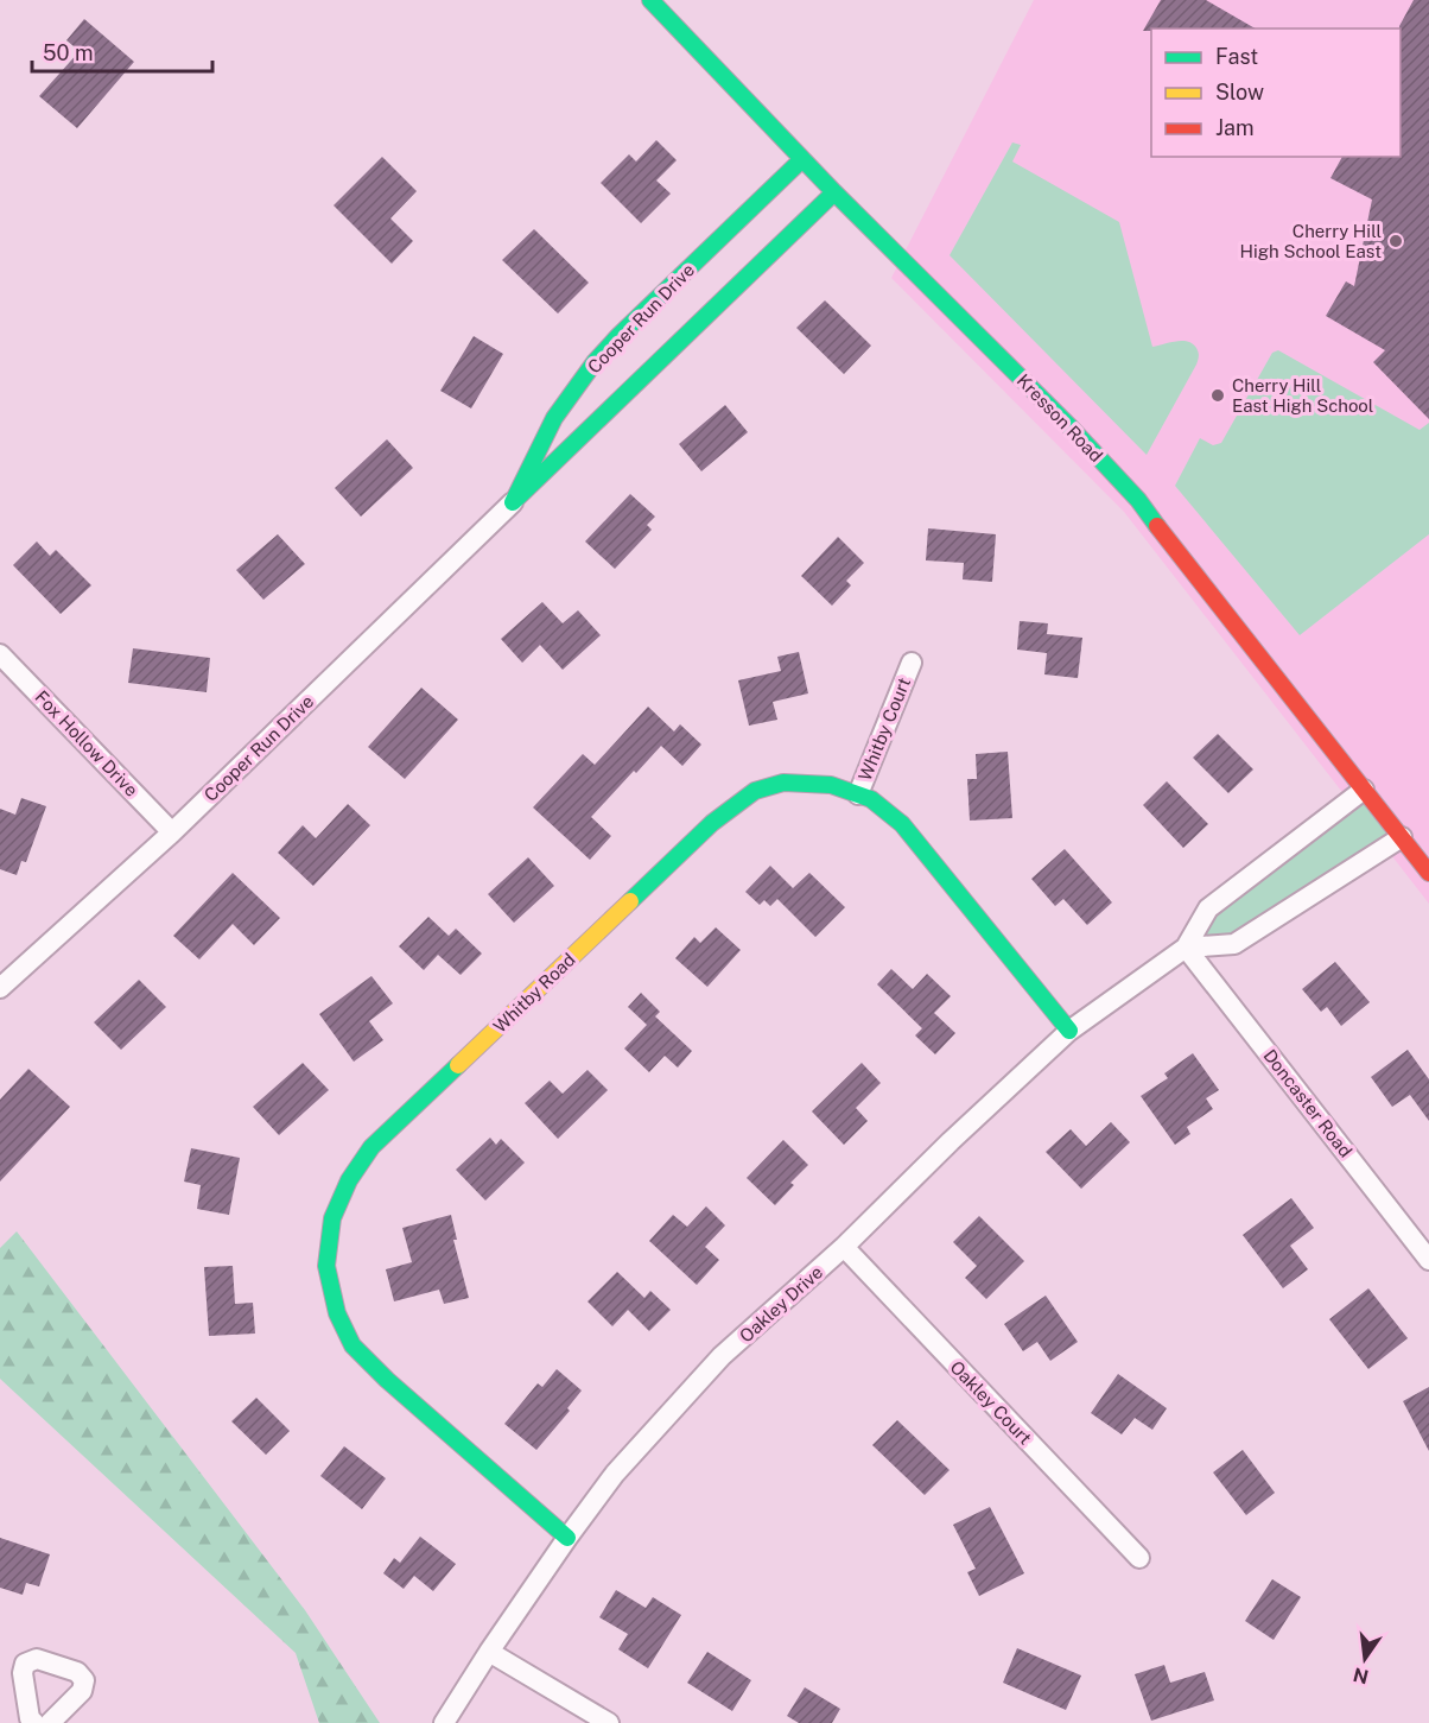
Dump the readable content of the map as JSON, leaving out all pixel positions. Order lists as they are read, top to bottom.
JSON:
{
  "streets": {
    "street": [
      "Cooper Run Drive",
      "Kresson Road",
      "Whitby Court",
      "Fox Hollow Drive",
      "Whitby Road",
      "Doncaster Road",
      "Oakley Drive",
      "Oakley Court"
    ]
  },
  "crossings": [
    ["Cooper Run Drive", "Kresson Road"],
    ["Cooper Run Drive", "Fox Hollow Drive"],
    ["Whitby Court", "Whitby Road"],
    ["Whitby Road", "Oakley Drive"],
    ["Doncaster Road", "Oakley Drive"],
    ["Oakley Drive", "Oakley Court"]
  ],
  "places": ["Cherry Hill High School East", "Cherry Hill East High School"],
  "legend": ["Fast", "Slow", "Jam"],
  "scale_bar": "50 m",
  "north": "bottom"
}
